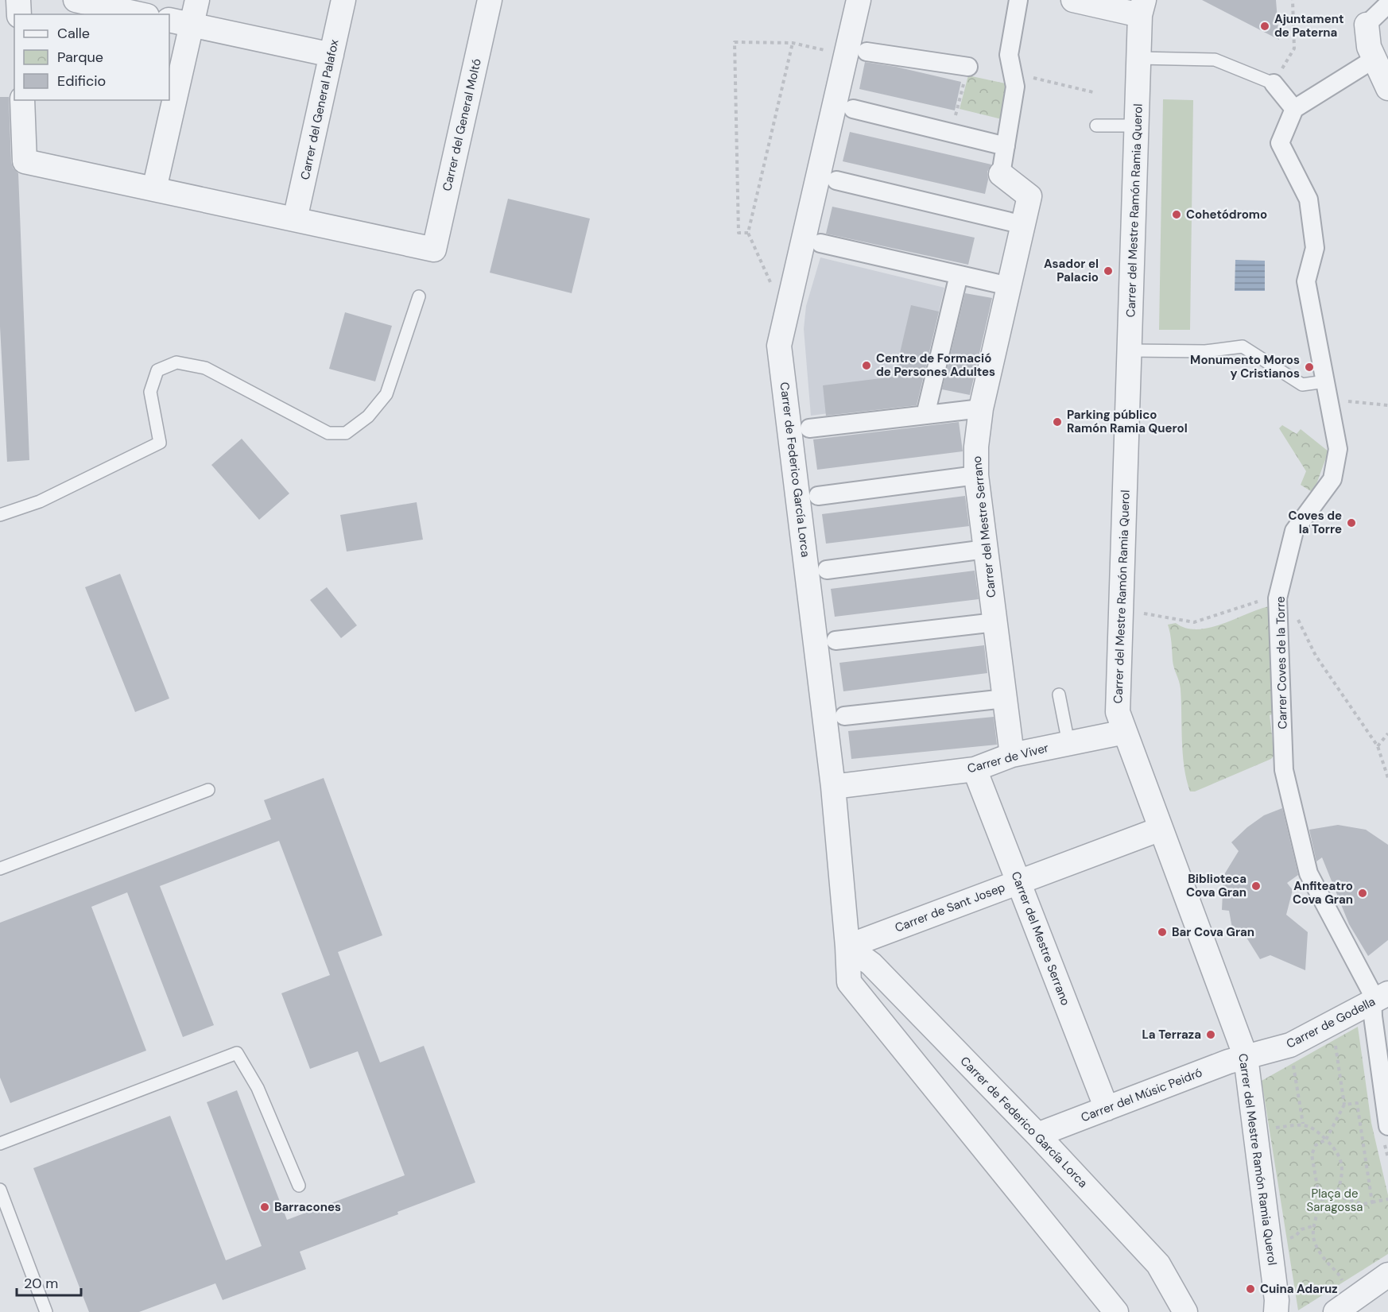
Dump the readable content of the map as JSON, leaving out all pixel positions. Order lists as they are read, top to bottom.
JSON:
{
  "streets": {
    "street": [
      "Carrer del General Palafox",
      "Carrer del General Moltó",
      "Carrer del Mestre Ramón Ramia Querol",
      "Carrer de Federico García Lorca",
      "Carrer del Mestre Serrano",
      "Carrer Coves de la Torre",
      "Carrer de Viver",
      "Carrer de Sant Josep",
      "Carrer de Godella",
      "Carrer del Músic Peidró"
    ]
  },
  "crossings": [
    ["Carrer del General Palafox", "Carrer del General Moltó"],
    ["Carrer del Mestre Ramón Ramia Querol", "Carrer de Viver"],
    ["Carrer del Mestre Ramón Ramia Querol", "Carrer de Sant Josep"],
    ["Carrer del Mestre Ramón Ramia Querol", "Carrer de Godella"],
    ["Carrer del Mestre Ramón Ramia Querol", "Carrer del Músic Peidró"],
    ["Carrer de Federico García Lorca", "Carrer de Viver"],
    ["Carrer de Federico García Lorca", "Carrer de Sant Josep"],
    ["Carrer de Federico García Lorca", "Carrer del Músic Peidró"],
    ["Carrer del Mestre Serrano", "Carrer de Viver"],
    ["Carrer del Mestre Serrano", "Carrer de Sant Josep"],
    ["Carrer del Mestre Serrano", "Carrer del Músic Peidró"],
    ["Carrer Coves de la Torre", "Carrer de Godella"],
    ["Carrer de Godella", "Carrer del Músic Peidró"]
  ],
  "parks": ["Plaça de Saragossa"],
  "places": [
    "Ajuntament de Paterna",
    "Cohetódromo",
    "Asador el Palacio",
    "Centre de Formació de Persones Adultes",
    "Monumento Moros y Cristianos",
    "Parking público Ramón Ramia Querol",
    "Coves de la Torre",
    "Biblioteca Cova Gran",
    "Anfiteatro Cova Gran",
    "Bar Cova Gran",
    "La Terraza",
    "Barracones",
    "Cuina Adaruz"
  ],
  "legend": ["Calle", "Parque", "Edificio"],
  "scale_bar": "20 m"
}
